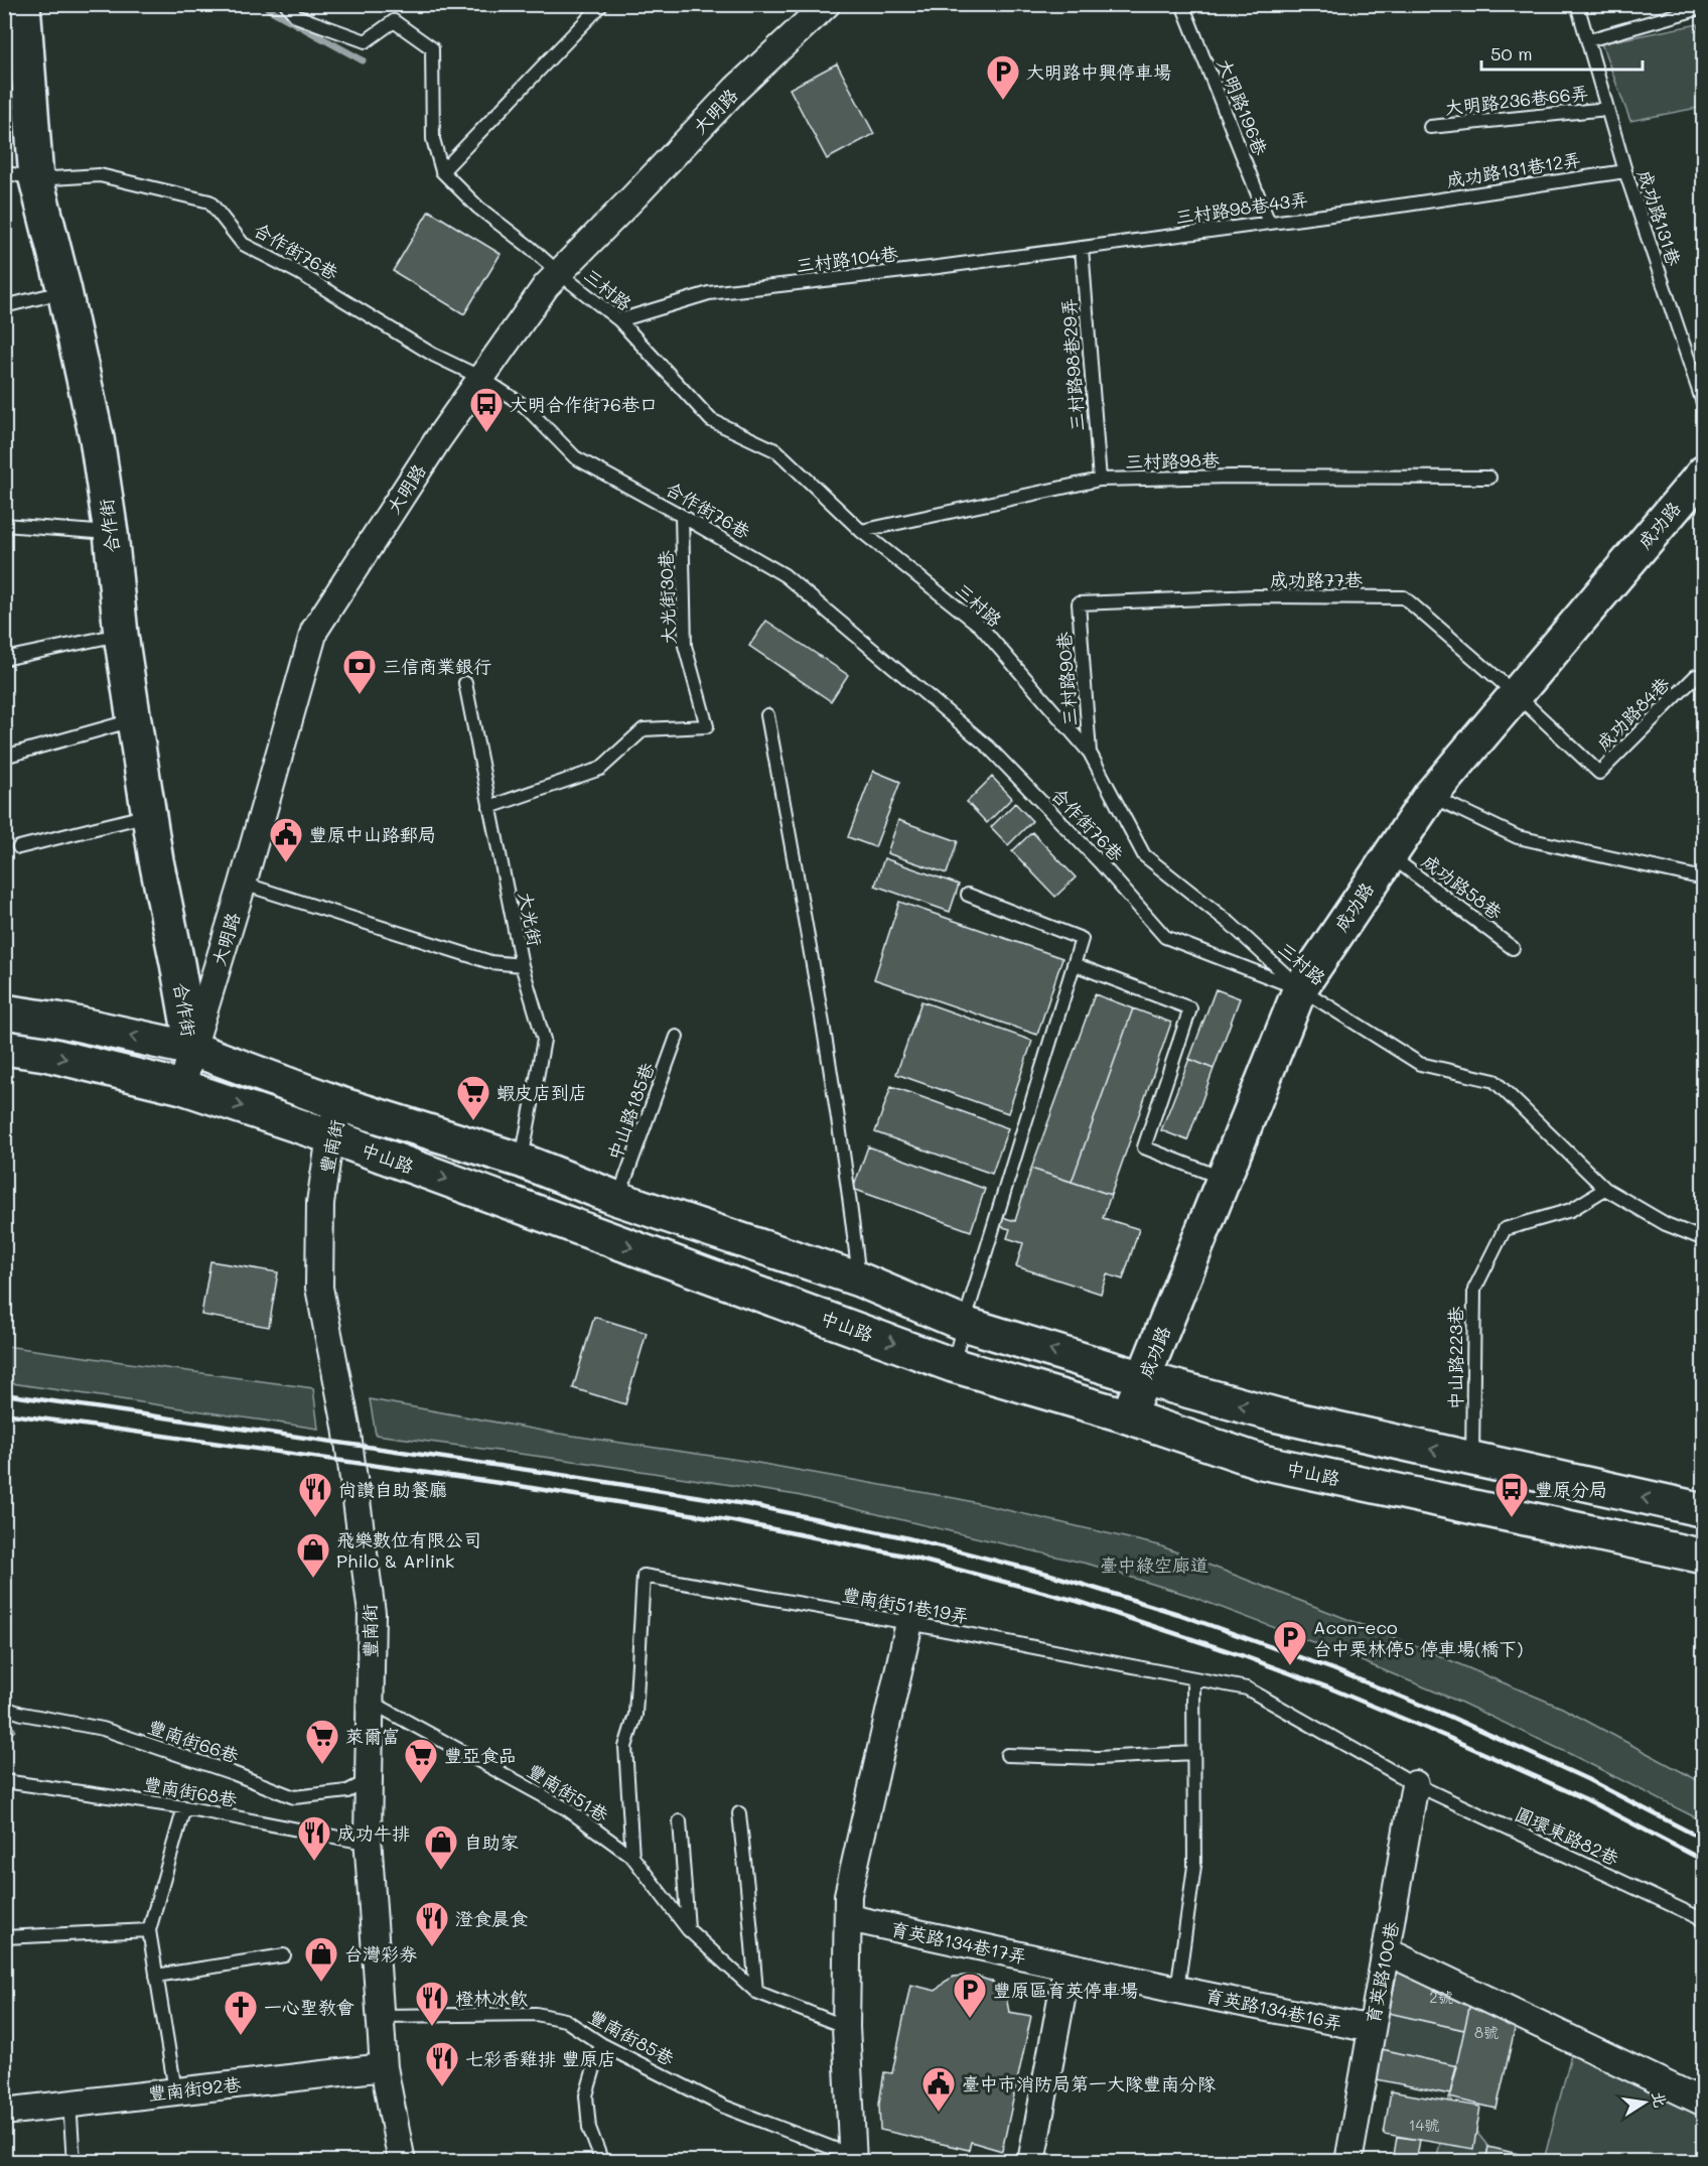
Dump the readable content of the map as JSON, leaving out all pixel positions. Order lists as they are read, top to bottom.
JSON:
{
  "streets": {
    "main road": ["成功路", "合作街", "中山路"],
    "street": [
      "大明路",
      "豐南街",
      "育英路134巷17弄",
      "育英路100巷",
      "育英路134巷16弄",
      "豐南街92巷"
    ],
    "lane": [
      "大明路236巷66弄",
      "大明路196巷",
      "成功路131巷12弄",
      "三村路98巷43弄",
      "成功路131巷",
      "合作街76巷",
      "三村路104巷",
      "三村路",
      "三村路98巷29弄",
      "三村路98巷",
      "成功路77巷",
      "大光街30巷",
      "三村路90巷",
      "成功路84巷",
      "成功路58巷",
      "大光街",
      "中山路185巷",
      "中山路223巷",
      "豐南街51巷19弄",
      "豐南街66巷",
      "豐南街68巷",
      "豐南街51巷",
      "圓環東路82巷",
      "豐南街85巷"
    ]
  },
  "crossings": [
    ["大明路236巷66弄", "成功路131巷"],
    ["大明路196巷", "三村路98巷43弄"],
    ["大明路", "合作街76巷"],
    ["大明路", "三村路"],
    ["大明路", "合作街"],
    ["大明路", "中山路"],
    ["成功路131巷12弄", "三村路98巷43弄"],
    ["成功路131巷12弄", "成功路131巷"],
    ["三村路98巷43弄", "三村路104巷"],
    ["三村路98巷43弄", "三村路98巷29弄"],
    ["合作街76巷", "三村路"],
    ["合作街76巷", "成功路"],
    ["合作街76巷", "合作街"],
    ["合作街76巷", "大光街30巷"],
    ["三村路104巷", "三村路"],
    ["三村路104巷", "三村路98巷29弄"],
    ["三村路", "三村路98巷"],
    ["三村路", "成功路"],
    ["三村路", "三村路90巷"],
    ["三村路", "中山路223巷"],
    ["三村路98巷29弄", "三村路98巷"],
    ["成功路", "成功路77巷"],
    ["成功路", "成功路84巷"],
    ["成功路", "成功路58巷"],
    ["成功路", "中山路"],
    ["合作街", "中山路"],
    ["成功路77巷", "三村路90巷"],
    ["成功路77巷", "成功路84巷"],
    ["大光街30巷", "大光街"],
    ["大光街", "中山路"],
    ["中山路185巷", "中山路"],
    ["豐南街", "中山路"],
    ["豐南街", "豐南街66巷"],
    ["豐南街", "豐南街68巷"],
    ["豐南街", "豐南街51巷"],
    ["豐南街", "豐南街85巷"],
    ["豐南街", "豐南街92巷"],
    ["中山路", "中山路223巷"],
    ["豐南街51巷19弄", "豐南街51巷"],
    ["豐南街51巷19弄", "圓環東路82巷"],
    ["豐南街51巷19弄", "育英路100巷"],
    ["圓環東路82巷", "育英路100巷"],
    ["育英路134巷17弄", "育英路134巷16弄"],
    ["育英路100巷", "育英路134巷16弄"]
  ],
  "parks": ["臺中綠空廊道"],
  "places": {
    "parking": ["大明路中興停車場", "Acon-eco 台中栗林停5 停車場(橋下)", "豐原區育英停車場"],
    "bus stop": ["大明合作街76巷口", "豐原分局"],
    "bank": ["三信商業銀行"],
    "public building": ["豐原中山路郵局", "臺中市消防局第一大隊豐南分隊"],
    "supermarket": ["蝦皮店到店", "萊爾富", "豐亞食品"],
    "restaurant": [
      "尚讚自助餐廳",
      "成功牛排",
      "澄食晨食",
      "橙林冰飲",
      "七彩香雞排 豐原店"
    ],
    "shop": ["飛樂數位有限公司 Philo & Arlink", "自助家", "台灣彩券"],
    "church": ["一心聖教會"]
  },
  "house_numbers": ["2號", "8號", "14號"],
  "scale_bar": "50 m",
  "north": "right"
}
